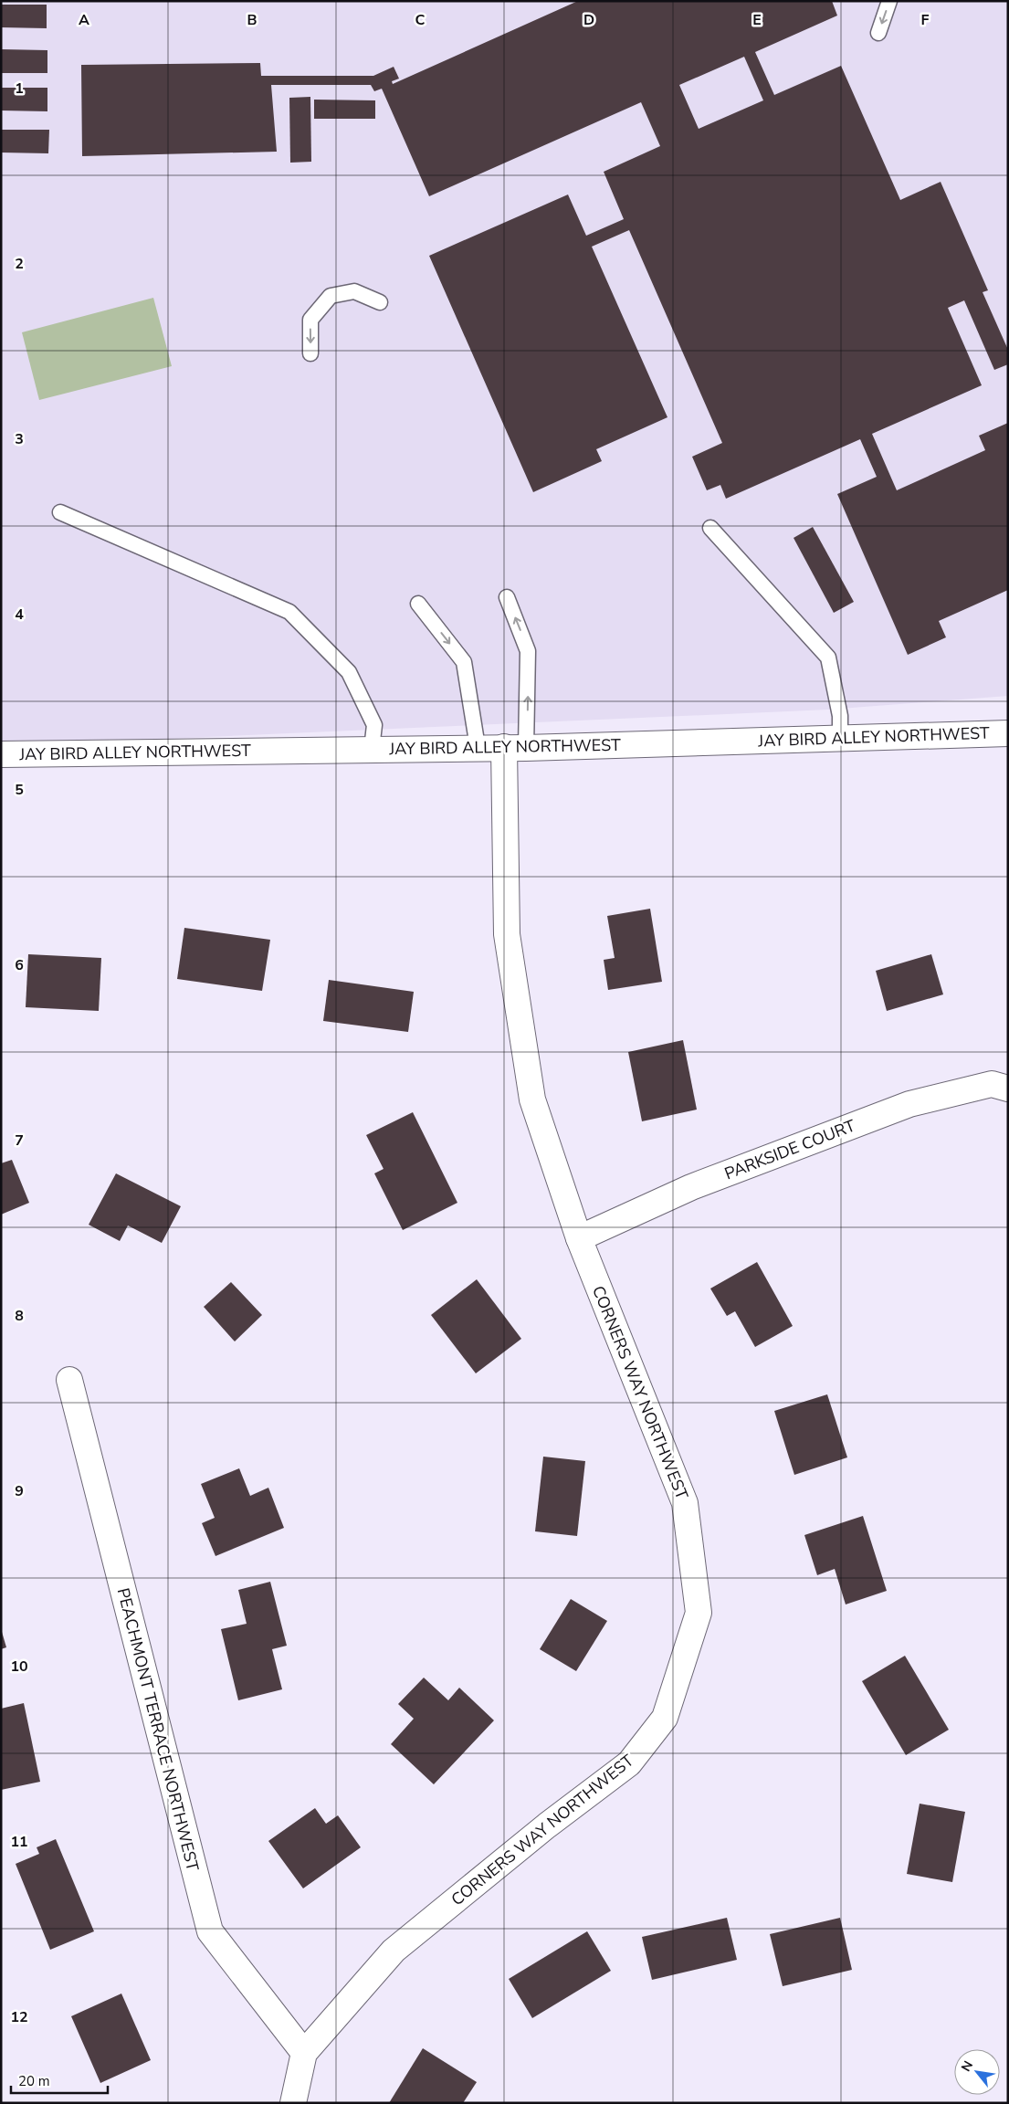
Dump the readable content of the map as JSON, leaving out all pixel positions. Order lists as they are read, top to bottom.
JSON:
{
  "streets": {
    "street": [
      "JAY BIRD ALLEY NORTHWEST",
      "PARKSIDE COURT",
      "CORNERS WAY NORTHWEST",
      "PEACHMONT TERRACE NORTHWEST"
    ]
  },
  "crossings": [
    ["JAY BIRD ALLEY NORTHWEST", "CORNERS WAY NORTHWEST"],
    ["PARKSIDE COURT", "CORNERS WAY NORTHWEST"],
    ["CORNERS WAY NORTHWEST", "PEACHMONT TERRACE NORTHWEST"]
  ],
  "scale_bar": "20 m",
  "north": "top left",
  "grid": {
    "columns": [
      "A",
      "B",
      "C",
      "D",
      "E",
      "F"
    ],
    "rows": [
      "1",
      "2",
      "3",
      "4",
      "5",
      "6",
      "7",
      "8",
      "9",
      "10",
      "11",
      "12"
    ]
  }
}
